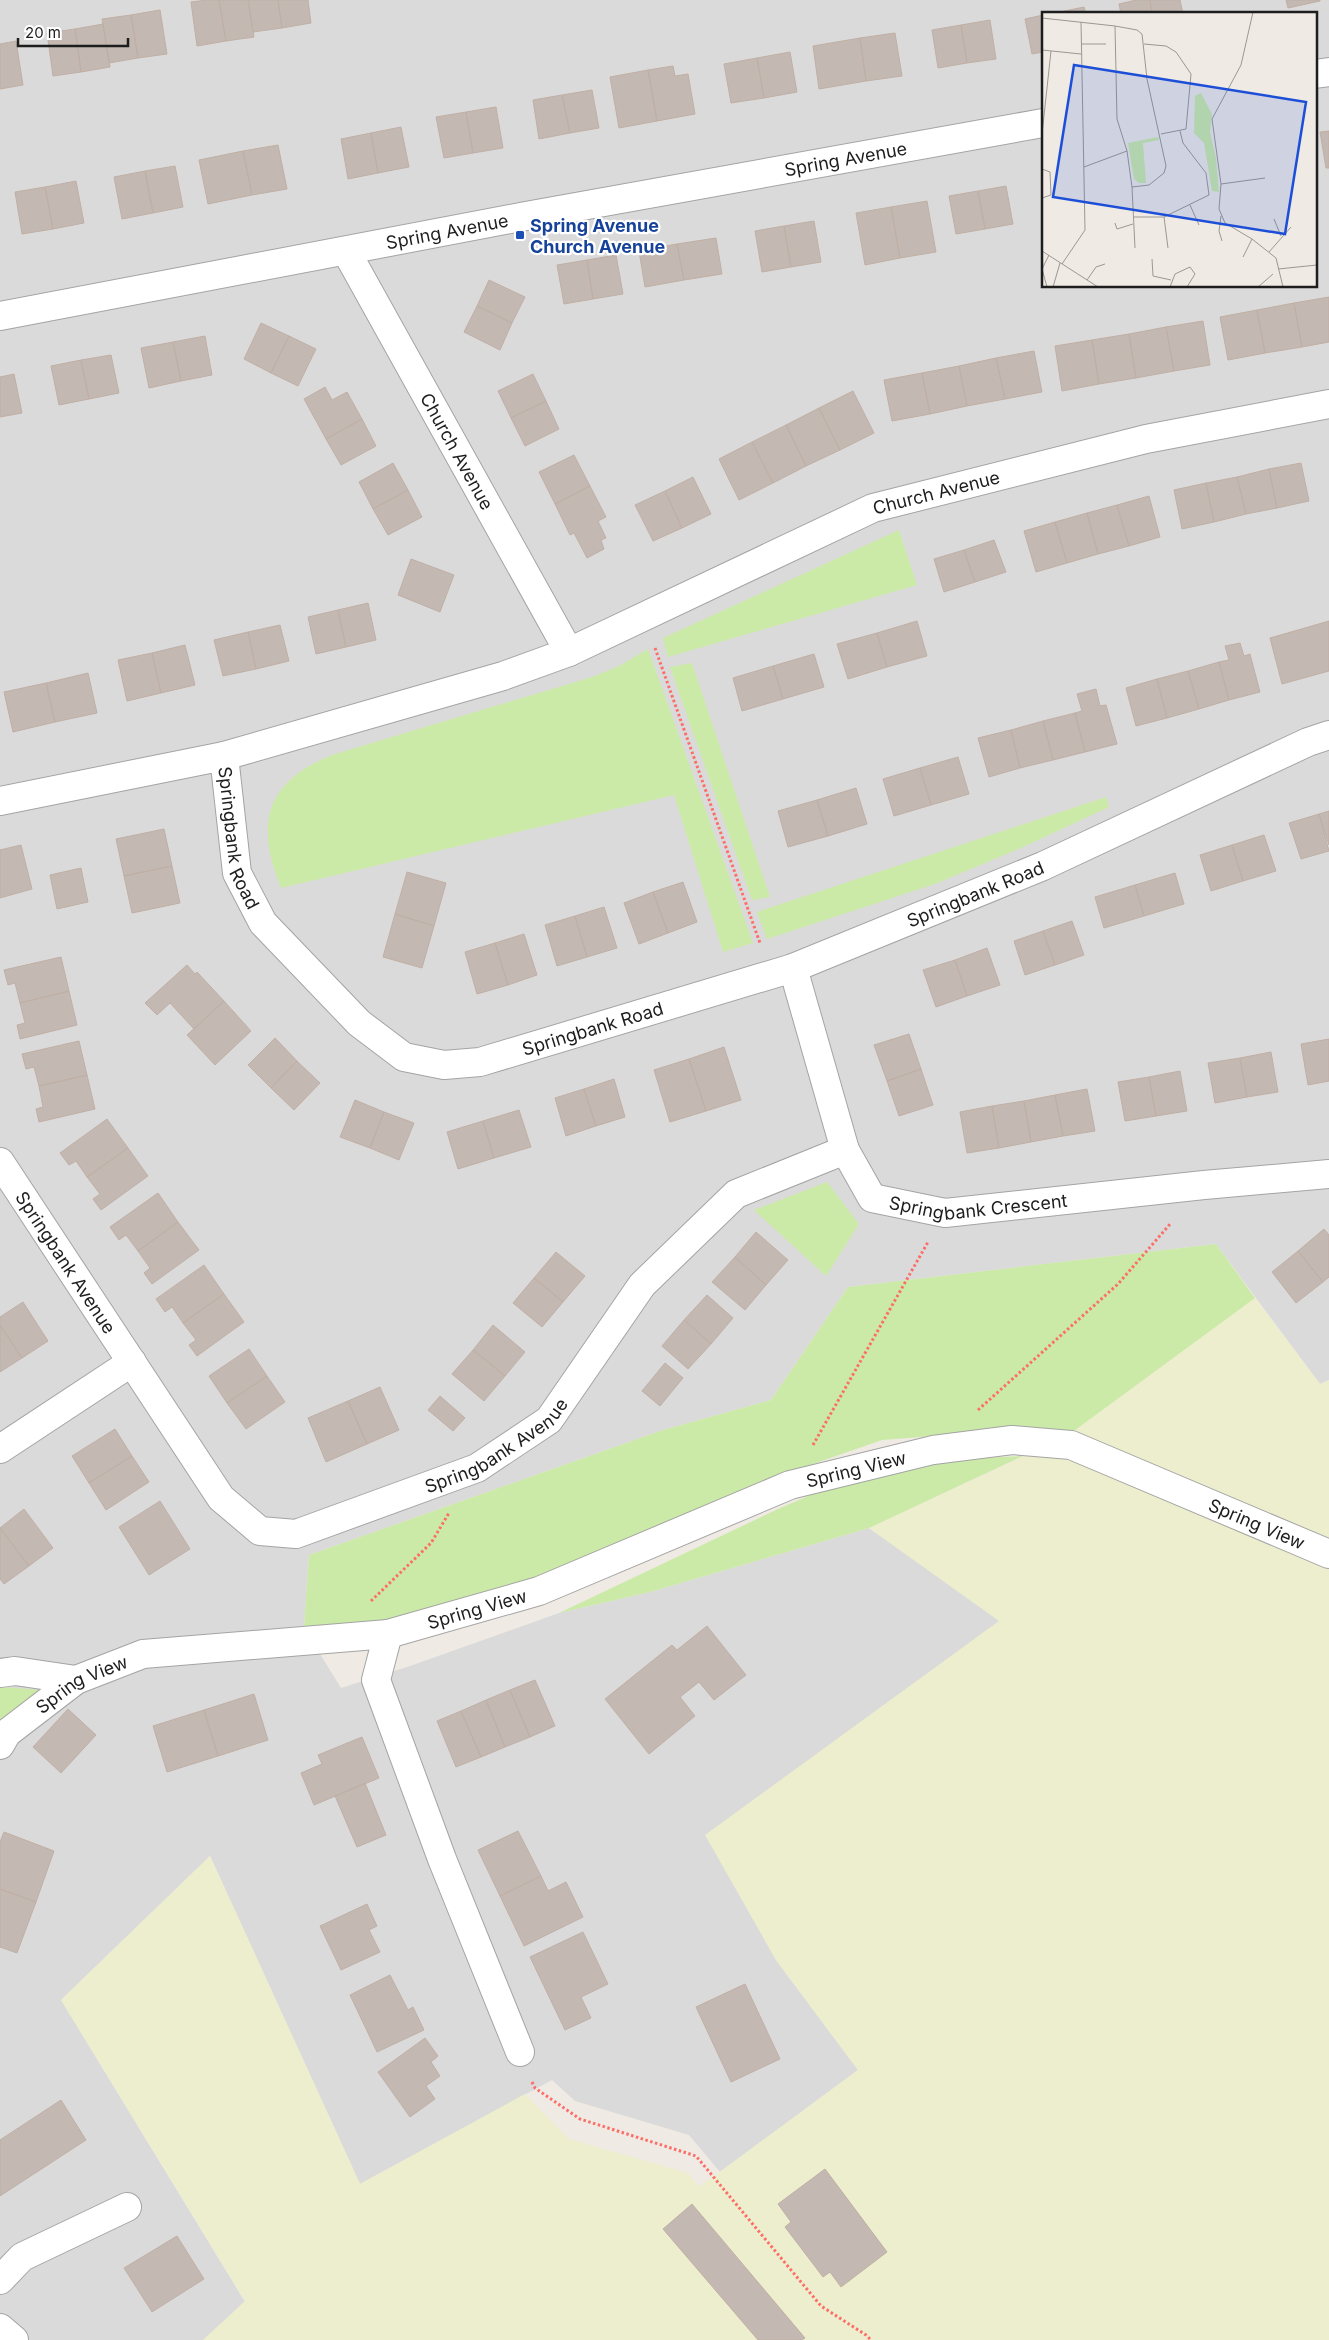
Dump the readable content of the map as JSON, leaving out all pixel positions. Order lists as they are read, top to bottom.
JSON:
{
  "streets": {
    "street": [
      "Spring Avenue",
      "Church Avenue",
      "Springbank Road",
      "Springbank Crescent",
      "Springbank Avenue",
      "Spring View"
    ]
  },
  "crossings": [
    ["Spring Avenue", "Church Avenue"],
    ["Church Avenue", "Springbank Road"],
    ["Springbank Road", "Springbank Crescent"],
    ["Springbank Crescent", "Springbank Avenue"]
  ],
  "places": {
    "transit": ["Spring Avenue Church Avenue"]
  },
  "scale_bar": "20 m"
}
